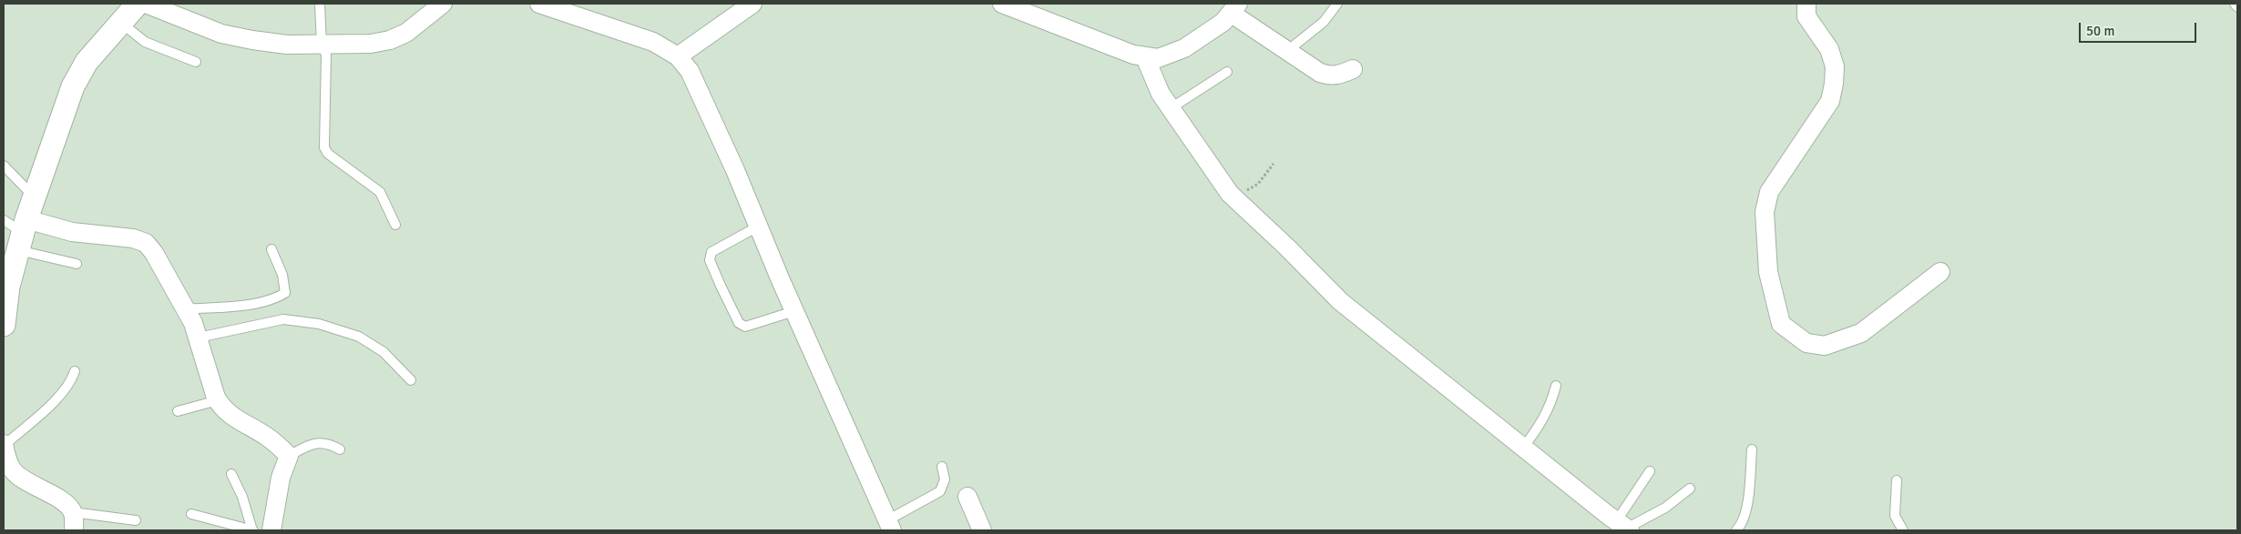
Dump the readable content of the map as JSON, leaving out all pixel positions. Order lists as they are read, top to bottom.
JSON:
{
  "scale_bar": "50 m"
}
